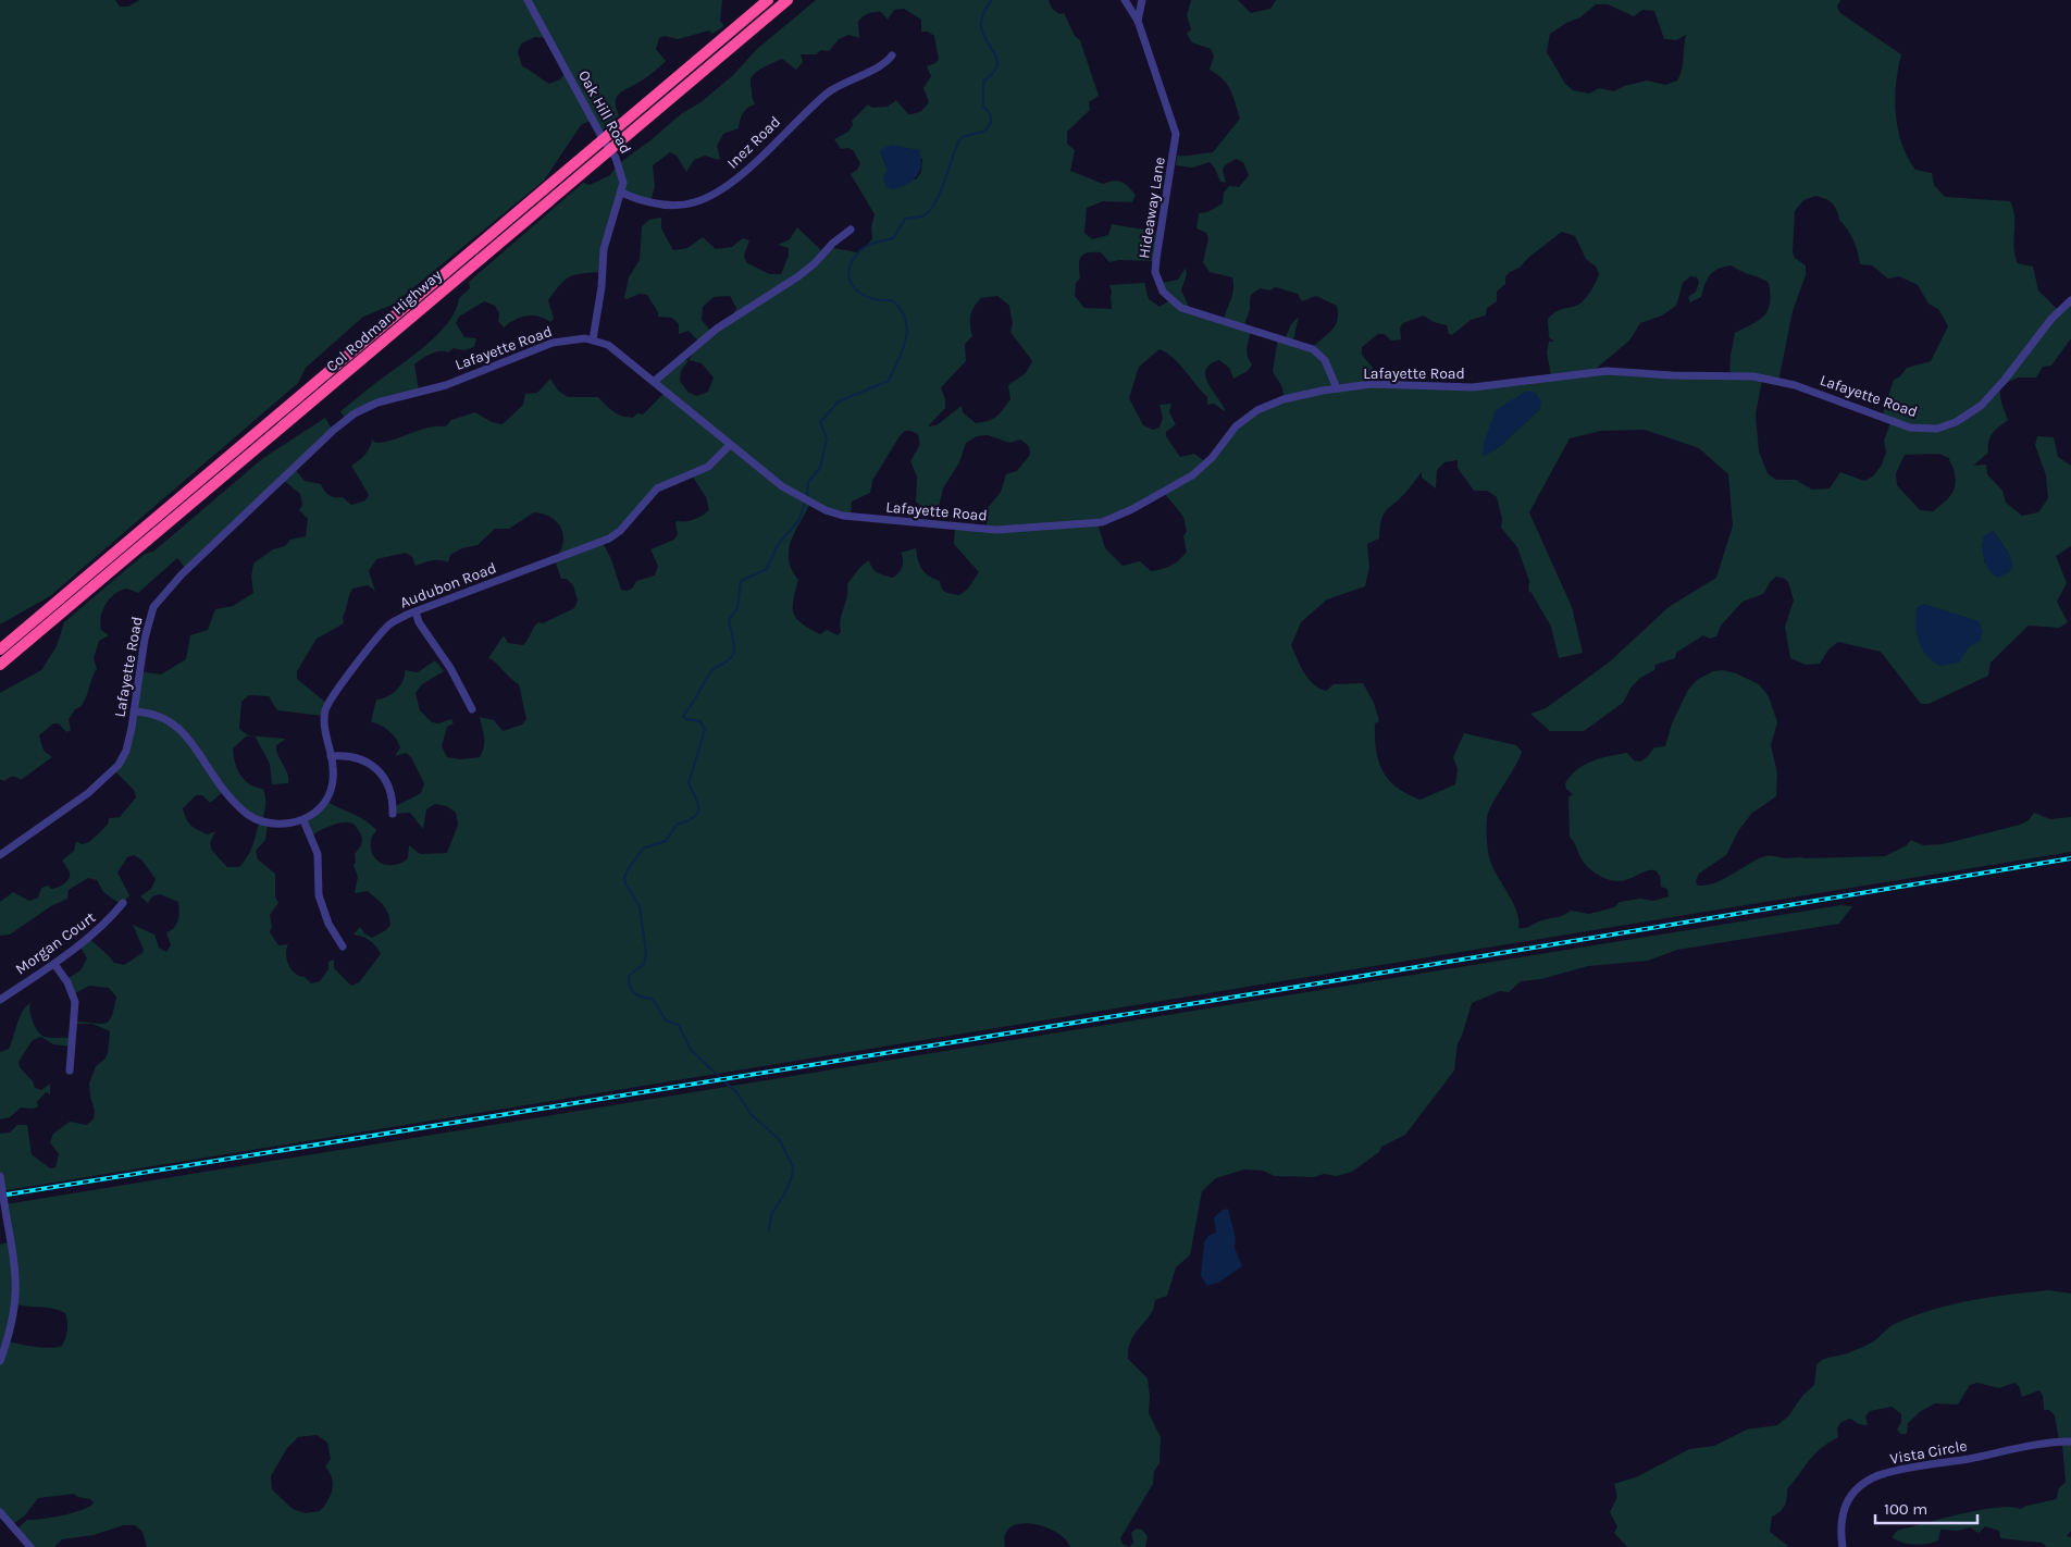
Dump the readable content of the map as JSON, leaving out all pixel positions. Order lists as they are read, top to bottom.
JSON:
{
  "streets": {
    "highway": ["Col Rodman Highway"],
    "street": [
      "Oak Hill Road",
      "Inez Road",
      "Hideaway Lane",
      "Lafayette Road",
      "Audubon Road",
      "Morgan Court",
      "Vista Circle"
    ]
  },
  "crossings": [
    ["Oak Hill Road", "Inez Road"],
    ["Oak Hill Road", "Col Rodman Highway"],
    ["Oak Hill Road", "Lafayette Road"],
    ["Hideaway Lane", "Lafayette Road"],
    ["Lafayette Road", "Audubon Road"]
  ],
  "scale_bar": "100 m"
}
